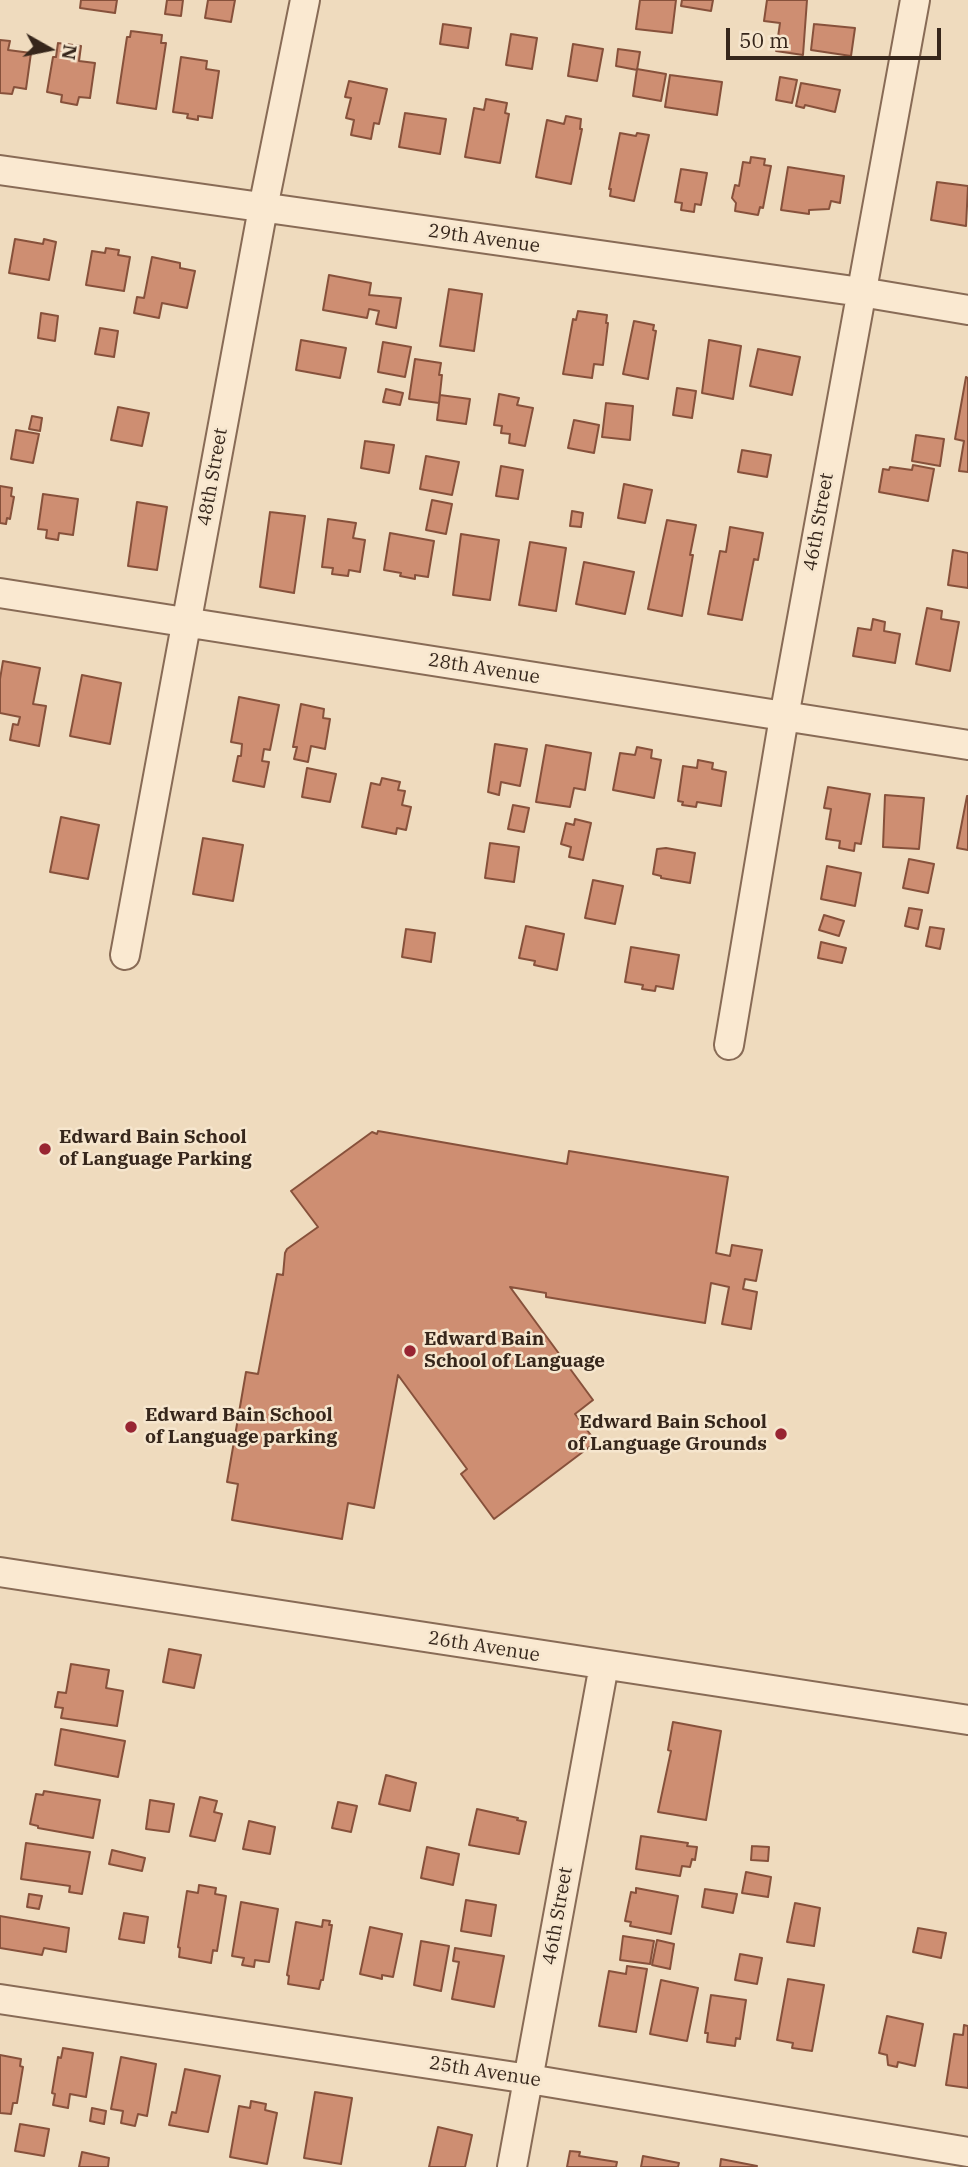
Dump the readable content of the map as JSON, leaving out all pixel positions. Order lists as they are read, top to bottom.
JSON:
{
  "streets": {
    "street": [
      "29th Avenue",
      "48th Street",
      "46th Street",
      "28th Avenue",
      "26th Avenue",
      "25th Avenue"
    ]
  },
  "crossings": [
    ["29th Avenue", "48th Street"],
    ["29th Avenue", "46th Street"],
    ["48th Street", "28th Avenue"],
    ["46th Street", "28th Avenue"],
    ["46th Street", "26th Avenue"],
    ["46th Street", "25th Avenue"]
  ],
  "places": [
    "Edward Bain School of Language Parking",
    "Edward Bain School of Language",
    "Edward Bain School of Language parking",
    "Edward Bain School of Language Grounds"
  ],
  "scale_bar": "50 m",
  "north": "right"
}
